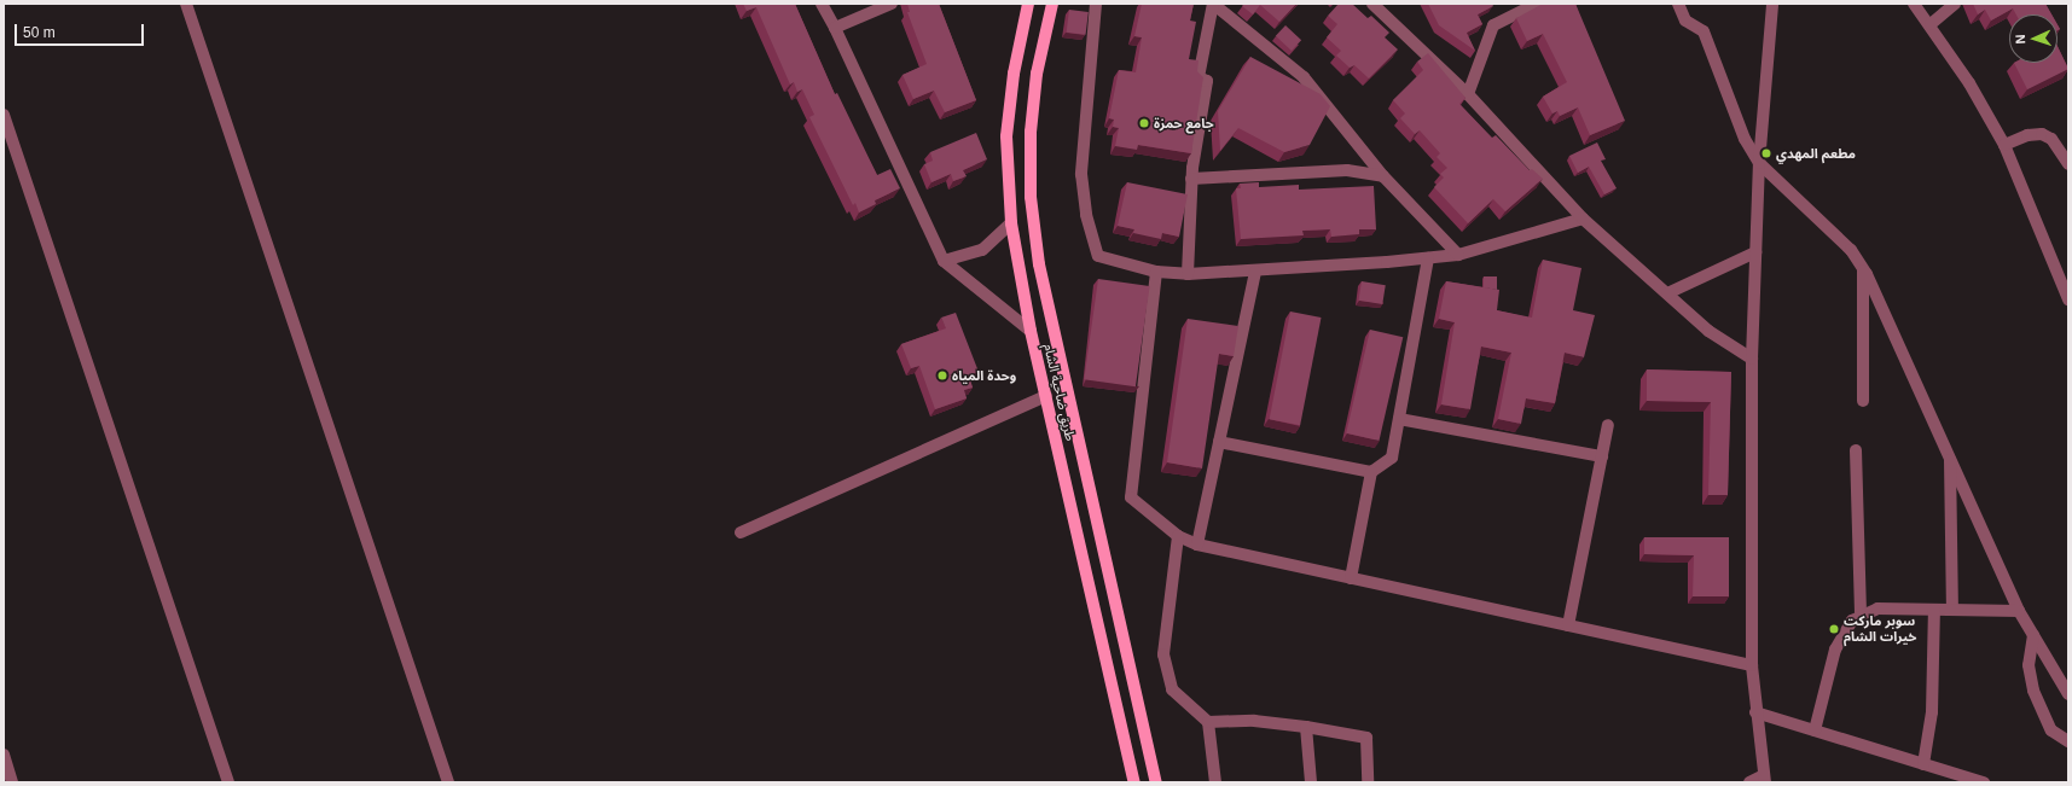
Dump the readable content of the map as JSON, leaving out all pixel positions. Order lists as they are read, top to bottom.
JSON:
{
  "streets": {
    "main road": ["طريق ضاحية الشام"]
  },
  "places": [
    "جامع حمزة",
    "مطعم المهدي",
    "وحدة المياه",
    "سوبر ماركت خيرات الشام"
  ],
  "scale_bar": "50 m",
  "north": "left"
}
